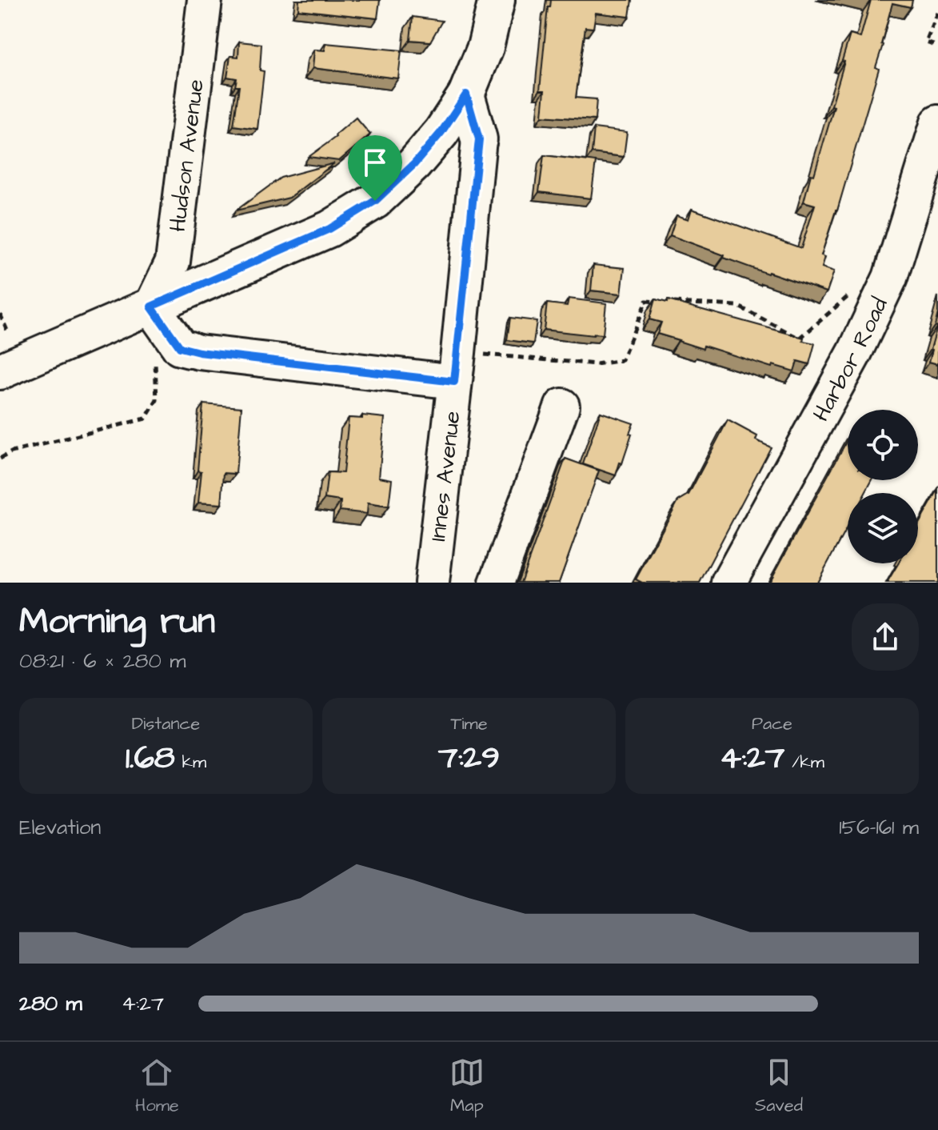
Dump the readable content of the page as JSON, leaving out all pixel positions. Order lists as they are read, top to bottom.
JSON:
{
  "streets": {
    "street": ["Hudson Avenue", "Harbor Road", "Innes Avenue"]
  },
  "page": {
    "heading": ["Morning run", "08:21 · 6 × 280 m"],
    "stats": [
      ["Distance", "1.68 km"],
      ["Time", "7:29"],
      ["Pace", "4:27 /km"]
    ],
    "chart": ["Elevation", "156–161 m"],
    "list": [
      {
        "name": "280 m",
        "note": "4:27"
      }
    ],
    "tabs": ["Home", "Map", "Saved"]
  }
}
